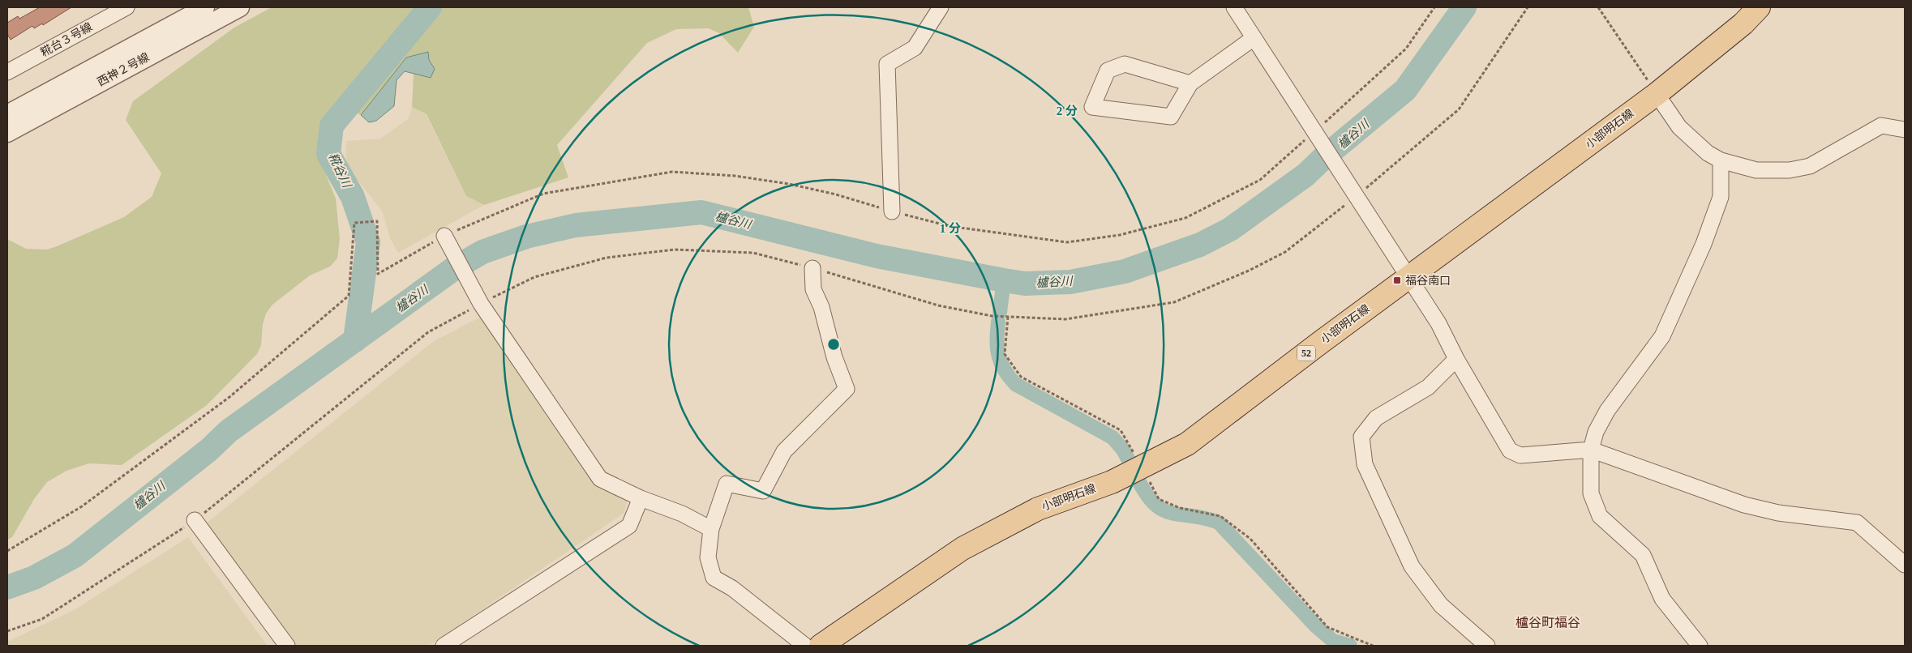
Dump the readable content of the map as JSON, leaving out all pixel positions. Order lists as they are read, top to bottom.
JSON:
{
  "streets": {
    "main road": ["小部明石線", "52"],
    "street": ["糀台３号線", "西神２号線"]
  },
  "districts": ["櫨谷町福谷"],
  "water": ["櫨谷川", "糀谷川"],
  "places": {
    "transit": ["福谷南口"]
  },
  "rings": ["2 分", "1 分"]
}
